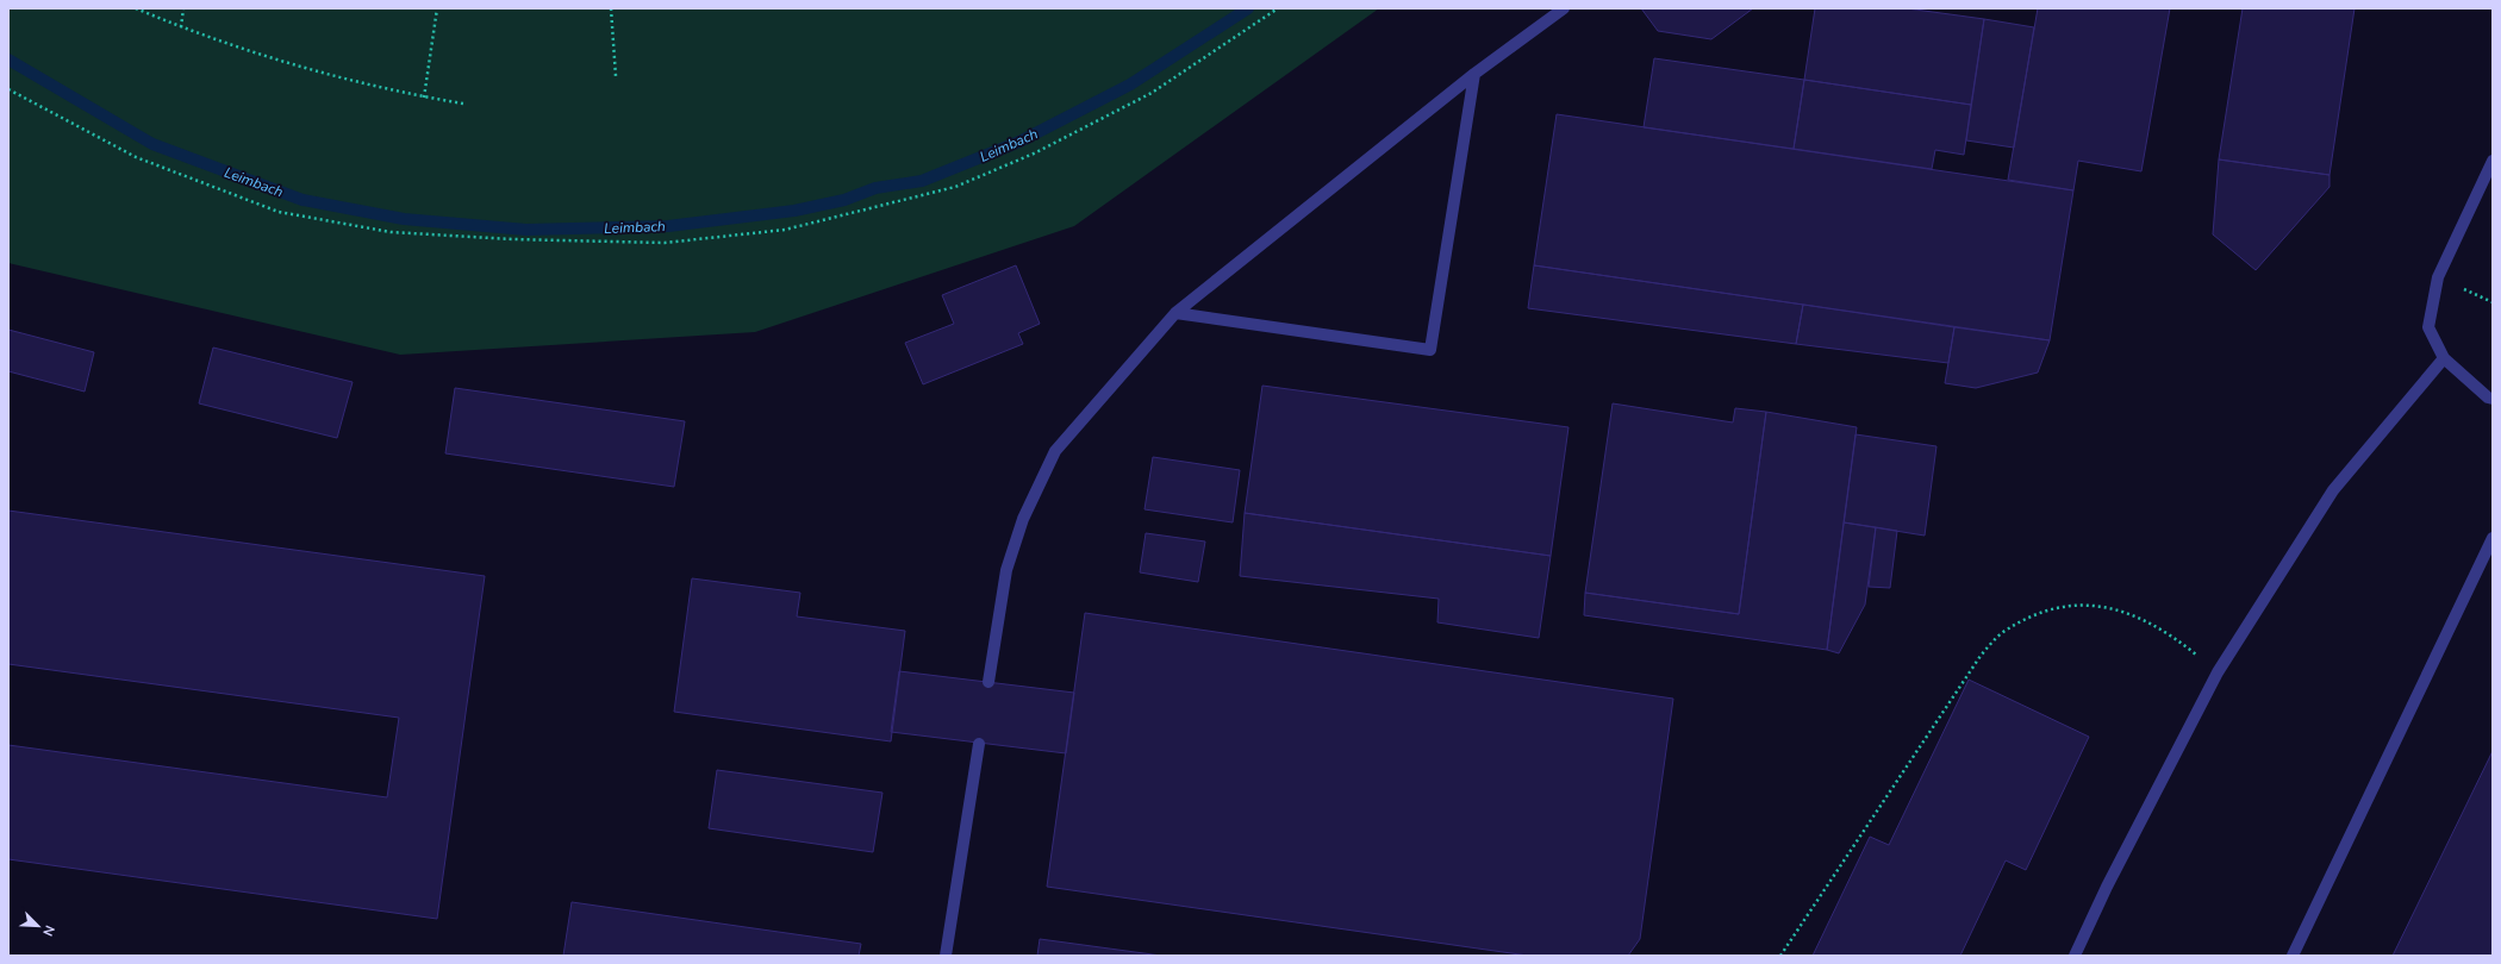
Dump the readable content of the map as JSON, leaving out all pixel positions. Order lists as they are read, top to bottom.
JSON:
{
  "water": ["Leimbach"],
  "north": "bottom right"
}
